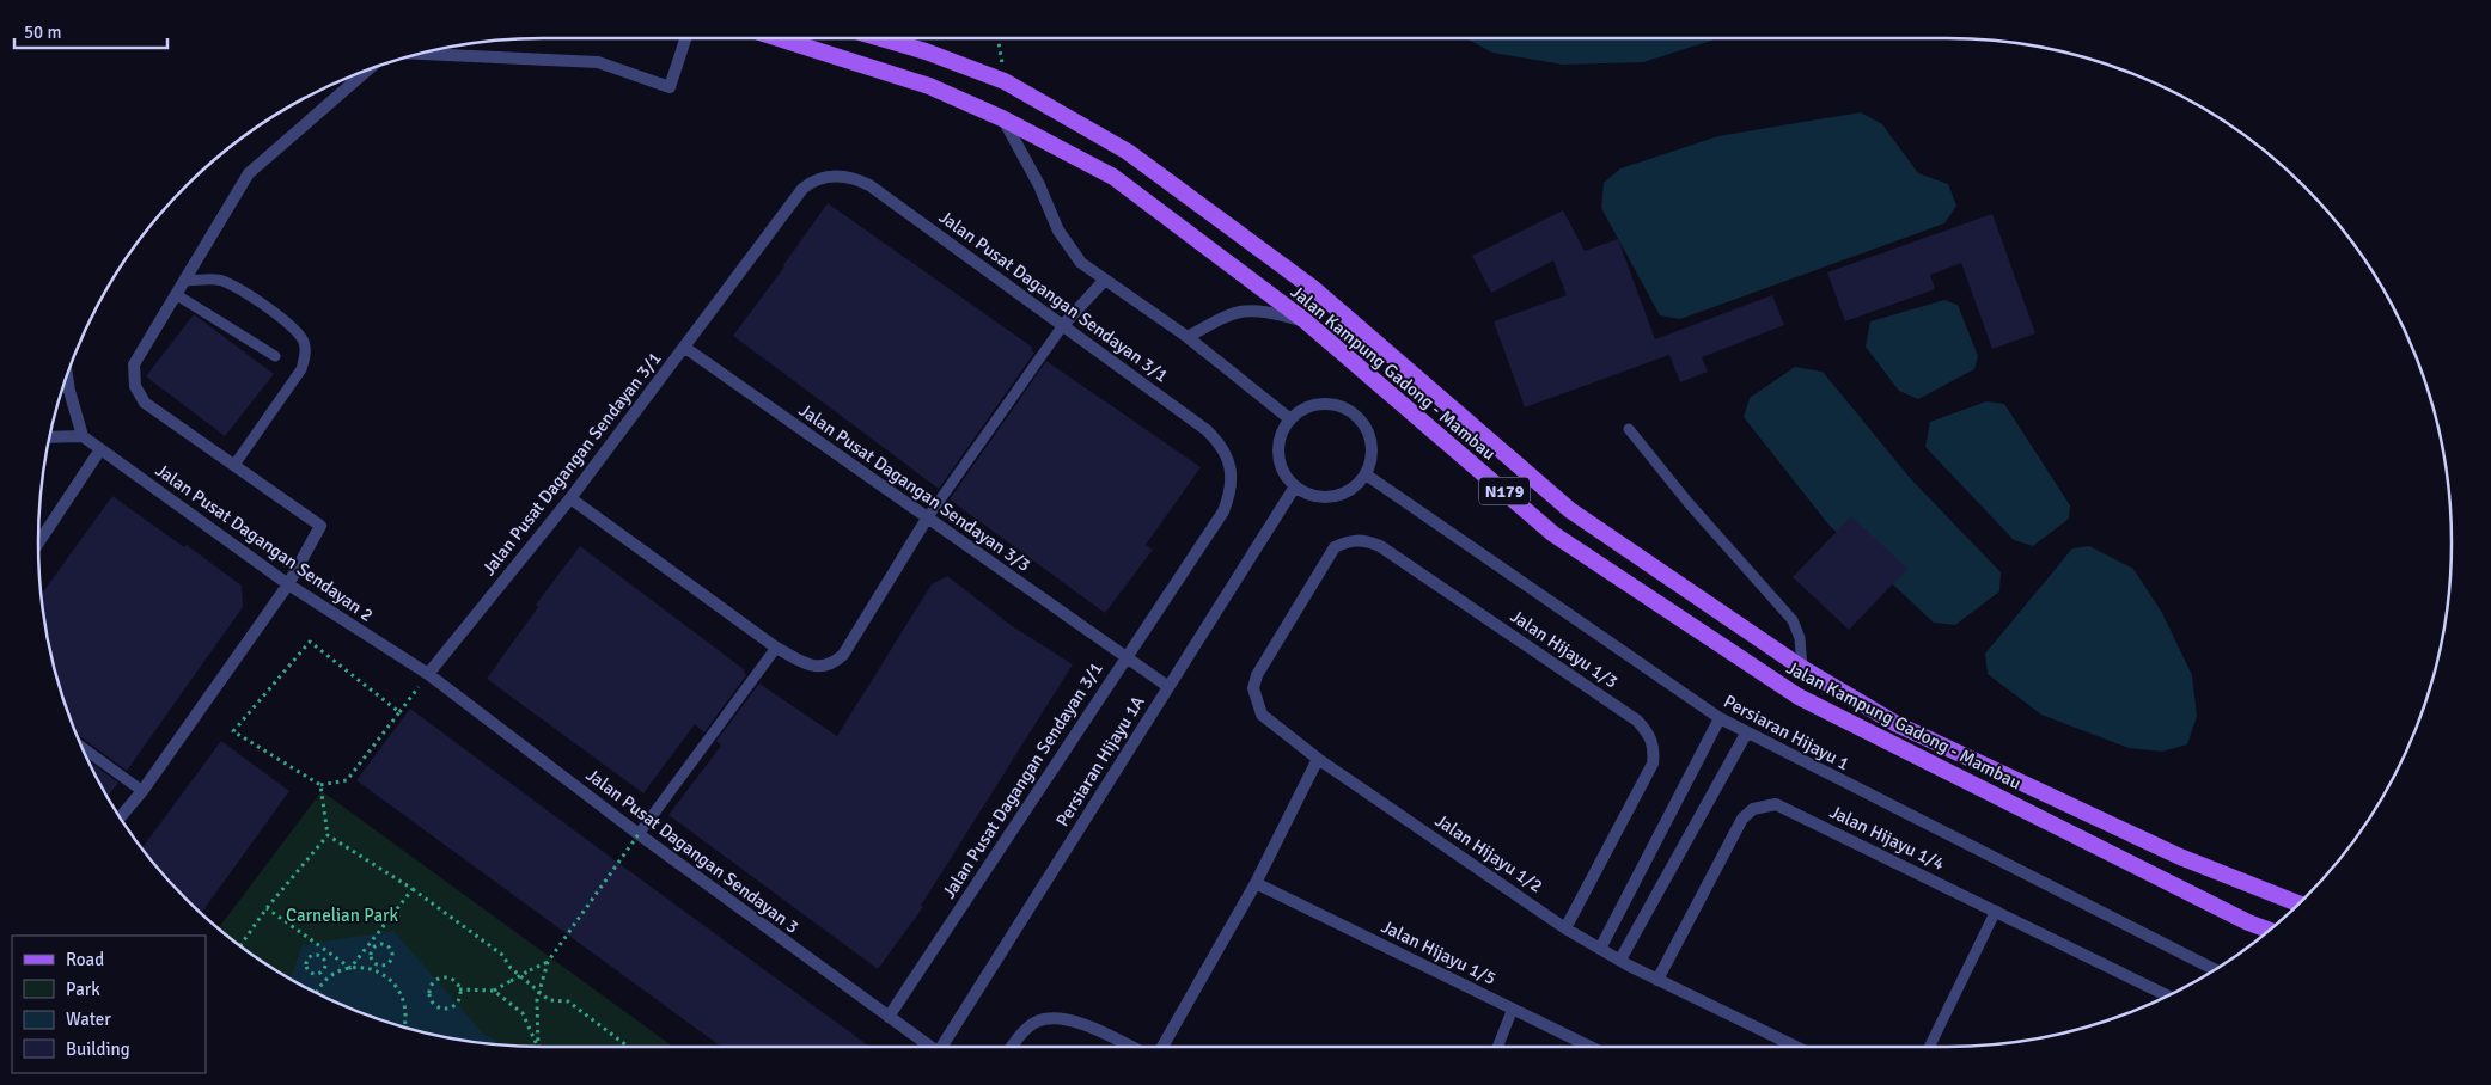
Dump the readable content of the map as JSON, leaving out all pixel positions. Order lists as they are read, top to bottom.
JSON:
{
  "streets": {
    "main road": ["Jalan Kampung Gadong - Mambau", "N179"],
    "street": [
      "Jalan Pusat Dagangan Sendayan 3/1",
      "Jalan Pusat Dagangan Sendayan 3/3",
      "Jalan Pusat Dagangan Sendayan 2",
      "Jalan Hijayu 1/3",
      "Persiaran Hijayu 1",
      "Persiaran Hijayu 1A",
      "Jalan Hijayu 1/4",
      "Jalan Pusat Dagangan Sendayan 3",
      "Jalan Hijayu 1/2",
      "Jalan Hijayu 1/5"
    ]
  },
  "crossings": [
    ["Jalan Pusat Dagangan Sendayan 3/1", "Jalan Pusat Dagangan Sendayan 3/3"],
    ["Jalan Pusat Dagangan Sendayan 3/1", "Jalan Pusat Dagangan Sendayan 2"],
    ["Jalan Pusat Dagangan Sendayan 3/1", "Jalan Pusat Dagangan Sendayan 3"],
    ["Jalan Pusat Dagangan Sendayan 3/3", "Persiaran Hijayu 1A"],
    ["Jalan Pusat Dagangan Sendayan 2", "Jalan Pusat Dagangan Sendayan 3"],
    ["Jalan Hijayu 1/3", "Jalan Hijayu 1/2"],
    ["Persiaran Hijayu 1", "Persiaran Hijayu 1A"],
    ["Jalan Hijayu 1/4", "Jalan Hijayu 1/2"]
  ],
  "parks": ["Carnelian Park"],
  "legend": [
    "Road",
    "Park",
    "Water",
    "Building"
  ],
  "scale_bar": "50 m"
}
